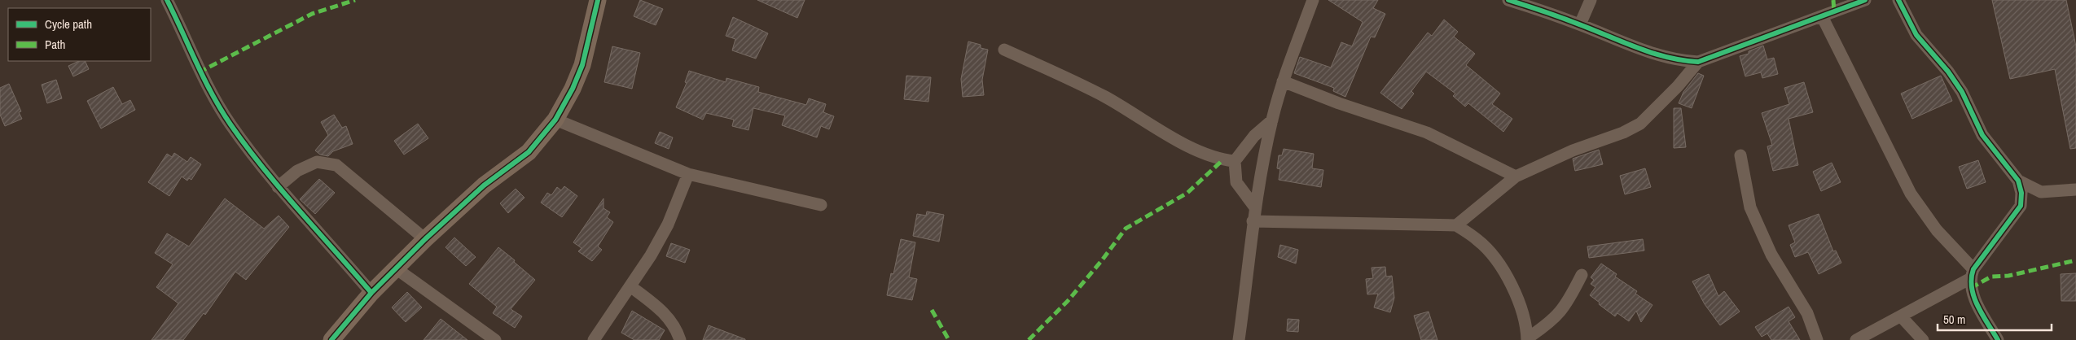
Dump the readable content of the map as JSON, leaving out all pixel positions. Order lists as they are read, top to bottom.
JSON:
{
  "legend": ["Cycle path", "Path"],
  "scale_bar": "50 m"
}
